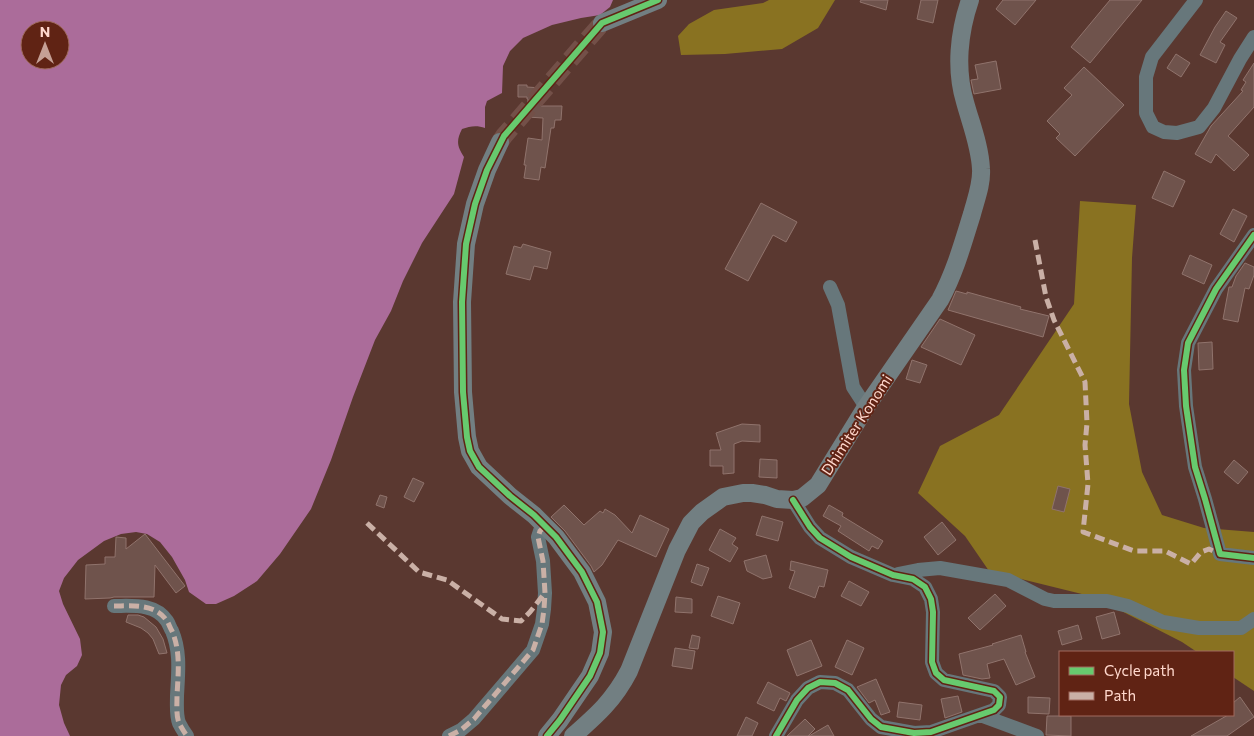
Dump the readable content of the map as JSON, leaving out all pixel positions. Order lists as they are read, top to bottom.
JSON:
{
  "streets": {
    "main road": ["Dhimiter Konomi"]
  },
  "legend": ["Cycle path", "Path"],
  "north": "top"
}
